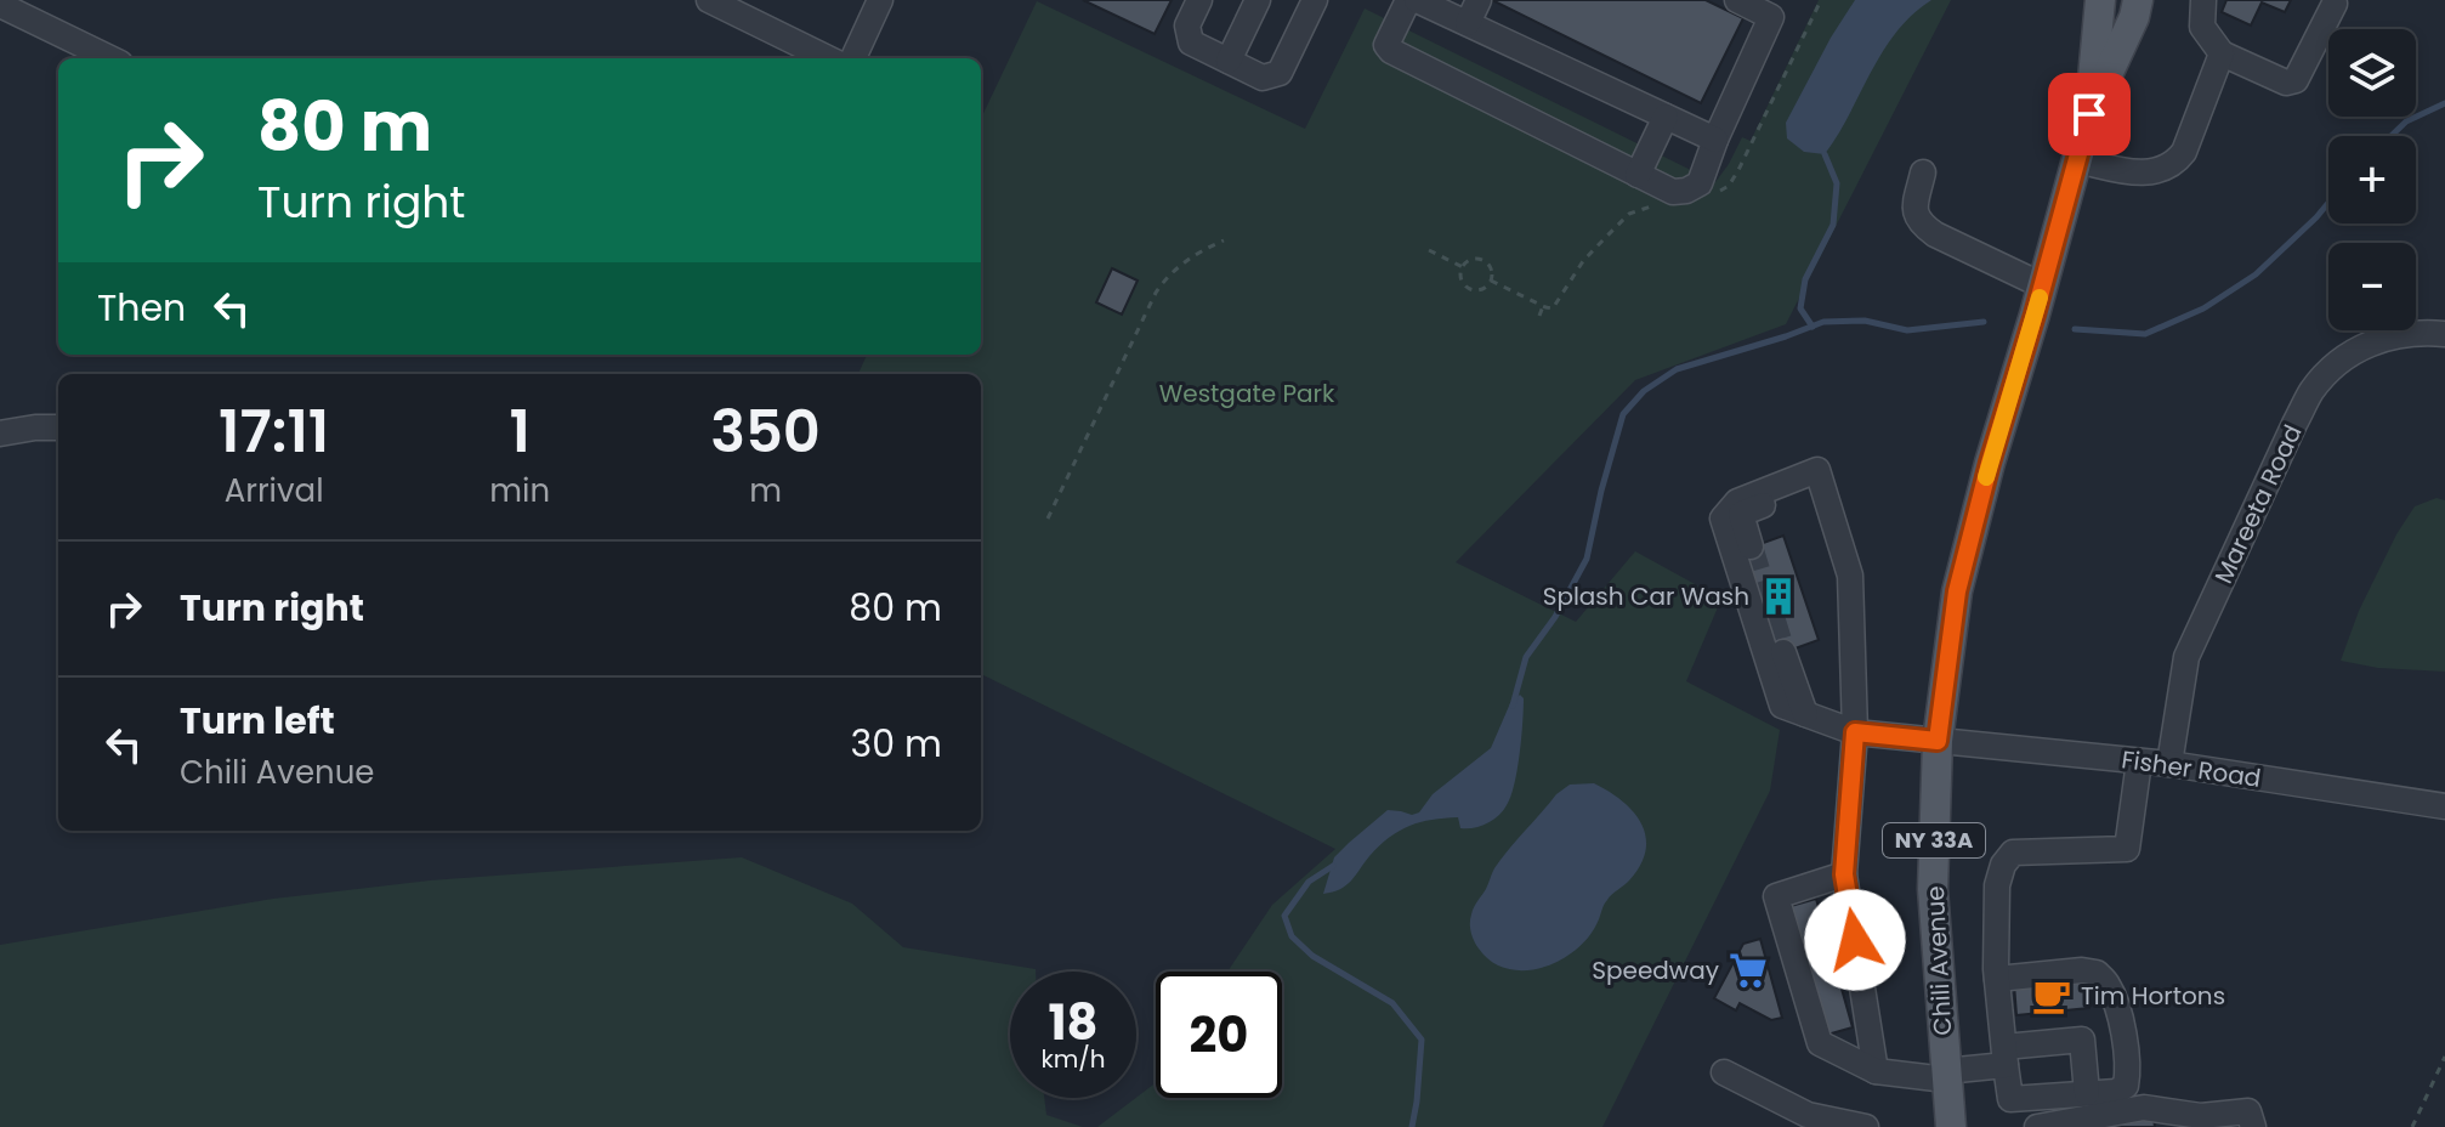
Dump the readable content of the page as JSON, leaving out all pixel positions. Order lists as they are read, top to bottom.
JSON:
{
  "streets": {
    "main road": ["NY 33A", "Chili Avenue"],
    "street": ["Mareeta Road", "Fisher Road"]
  },
  "crossings": [
    ["Mareeta Road", "Fisher Road"],
    ["Fisher Road", "Chili Avenue"]
  ],
  "parks": ["Westgate Park"],
  "places": {
    "building": ["Splash Car Wash"],
    "supermarket": ["Speedway"],
    "cafe": ["Tim Hortons"]
  },
  "page": {
    "map_buttons": ["+", "−"],
    "turn": ["80 m", "Turn right"],
    "then": "Then",
    "eta": [
      "17:11",
      "Arrival",
      "1",
      "min",
      "350",
      "m"
    ],
    "list": [
      {
        "name": "Turn right",
        "value": "80 m"
      },
      {
        "name": "Turn left",
        "note": "Chili Avenue",
        "value": "30 m"
      }
    ],
    "speed": "18 km/h",
    "limit": "20"
  }
}
